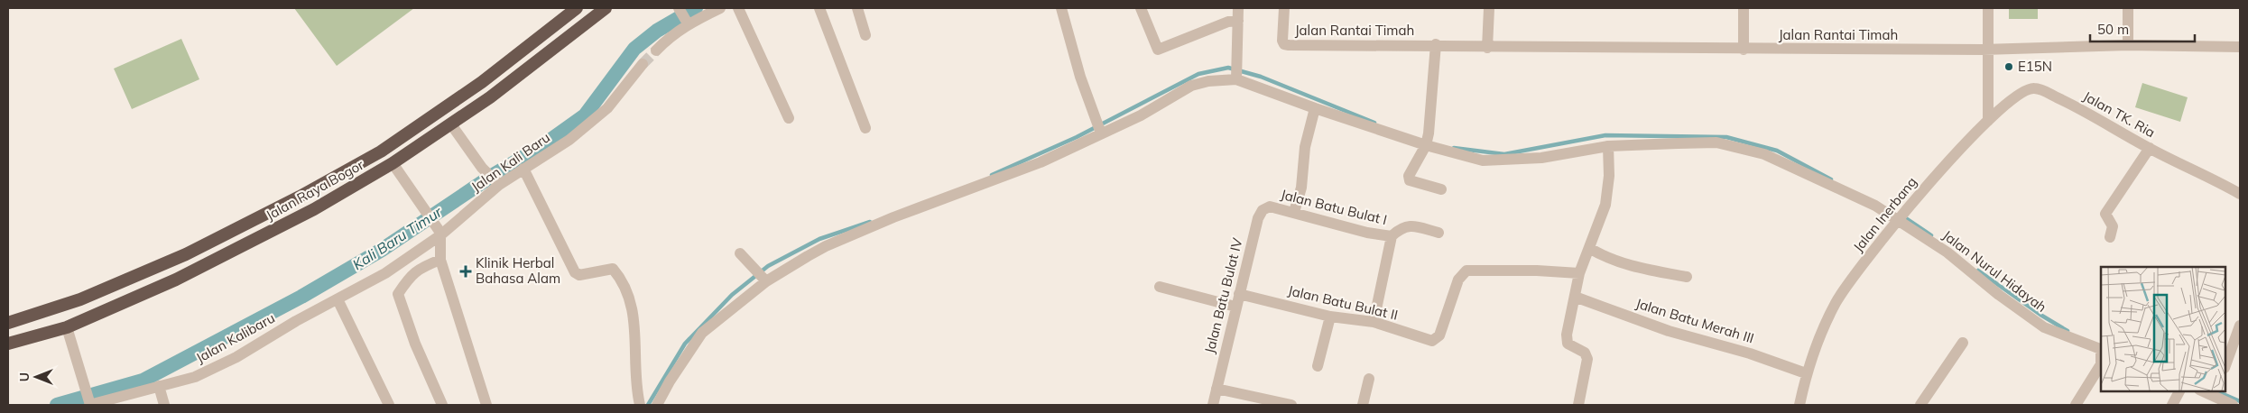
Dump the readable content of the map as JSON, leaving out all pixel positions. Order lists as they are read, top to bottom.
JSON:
{
  "streets": {
    "highway": ["Jalan Raya Bogor"],
    "street": [
      "Jalan Rantai Timah",
      "Jalan TK. Ria",
      "Jalan Kali Baru",
      "Jalan Batu Bulat I",
      "Jalan Inerbang",
      "Jalan Nurul Hidayah",
      "Jalan Batu Bulat IV",
      "Jalan Batu Bulat II",
      "Jalan Batu Merah III",
      "Jalan Kalibaru"
    ]
  },
  "crossings": [
    ["Jalan TK. Ria", "Jalan Inerbang"],
    ["Jalan Kali Baru", "Jalan Kalibaru"],
    ["Jalan Batu Bulat I", "Jalan Batu Bulat IV"],
    ["Jalan Batu Bulat I", "Jalan Batu Bulat II"],
    ["Jalan Inerbang", "Jalan Nurul Hidayah"],
    ["Jalan Inerbang", "Jalan Batu Merah III"],
    ["Jalan Batu Bulat IV", "Jalan Batu Bulat II"]
  ],
  "water": ["Kali Baru Timur"],
  "places": {
    "other": ["E15N"],
    "health": ["Klinik Herbal Bahasa Alam"]
  },
  "scale_bar": "50 m",
  "north": "left"
}
